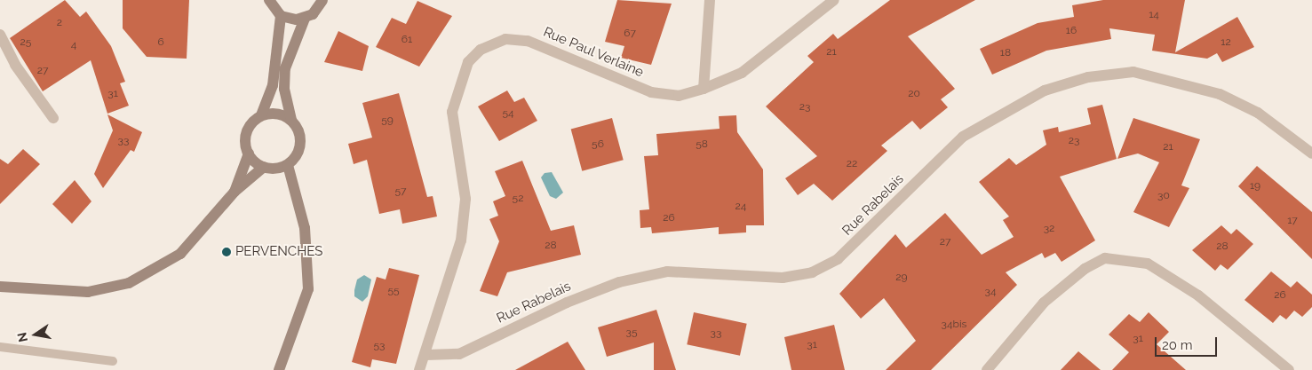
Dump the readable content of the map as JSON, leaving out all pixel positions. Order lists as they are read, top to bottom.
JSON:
{
  "streets": {
    "street": ["Rue Paul Verlaine", "Rue Rabelais"]
  },
  "crossings": [
    ["Rue Paul Verlaine", "Rue Rabelais"]
  ],
  "places": ["PERVENCHES"],
  "house_numbers": [
    "14",
    "2",
    "16",
    "67",
    "61",
    "25",
    "6",
    "12",
    "4",
    "21",
    "18",
    "27",
    "31",
    "20",
    "23",
    "54",
    "59",
    "33",
    "23",
    "56",
    "58",
    "21",
    "22",
    "19",
    "57",
    "30",
    "52",
    "24",
    "26",
    "17",
    "32",
    "27",
    "28",
    "28",
    "29",
    "55",
    "34",
    "26",
    "34bis",
    "35",
    "33",
    "31",
    "31",
    "53"
  ],
  "scale_bar": "20 m",
  "north": "left"
}
